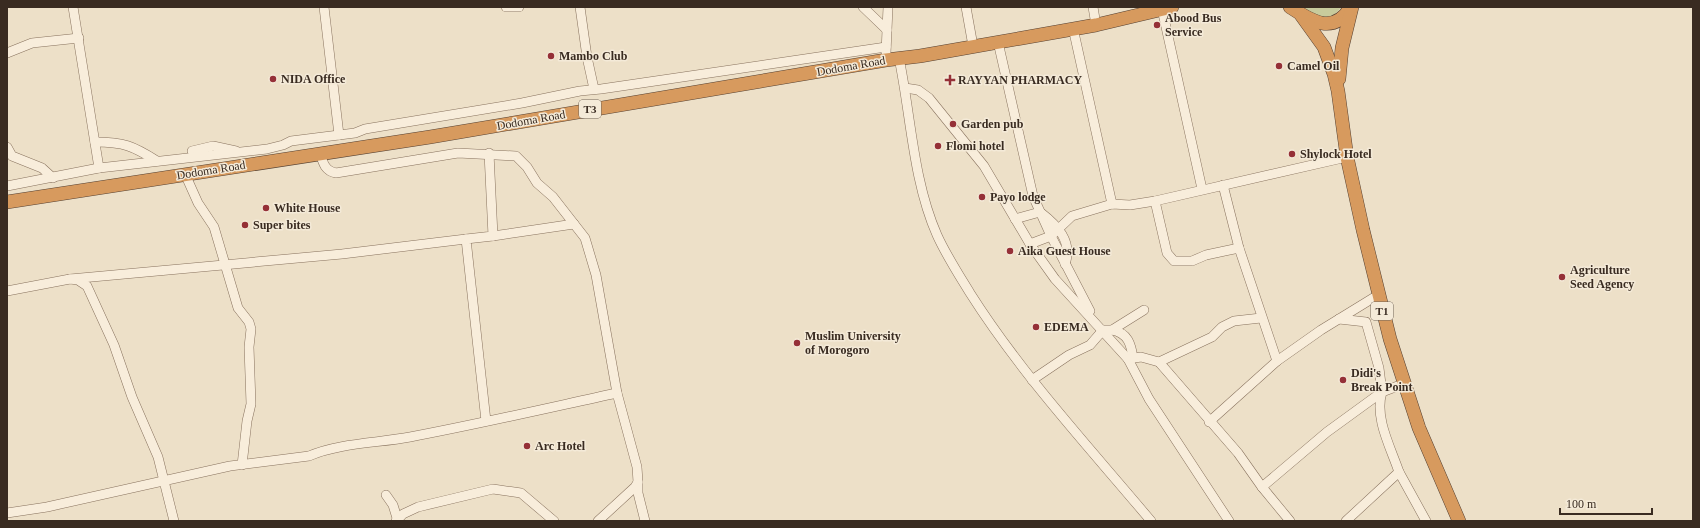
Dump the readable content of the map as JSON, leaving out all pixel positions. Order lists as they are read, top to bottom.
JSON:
{
  "streets": {
    "highway": ["Dodoma Road", "T3", "T1"]
  },
  "places": {
    "other": [
      "Abood Bus Service",
      "Mambo Club",
      "Camel Oil",
      "NIDA Office",
      "Garden pub",
      "Flomi hotel",
      "Shylock Hotel",
      "Payo lodge",
      "White House",
      "Super bites",
      "Aika Guest House",
      "Agriculture Seed Agency",
      "EDEMA",
      "Muslim University of Morogoro",
      "Didi's Break Point",
      "Arc Hotel"
    ],
    "health": ["RAYYAN PHARMACY"]
  },
  "scale_bar": "100 m"
}
